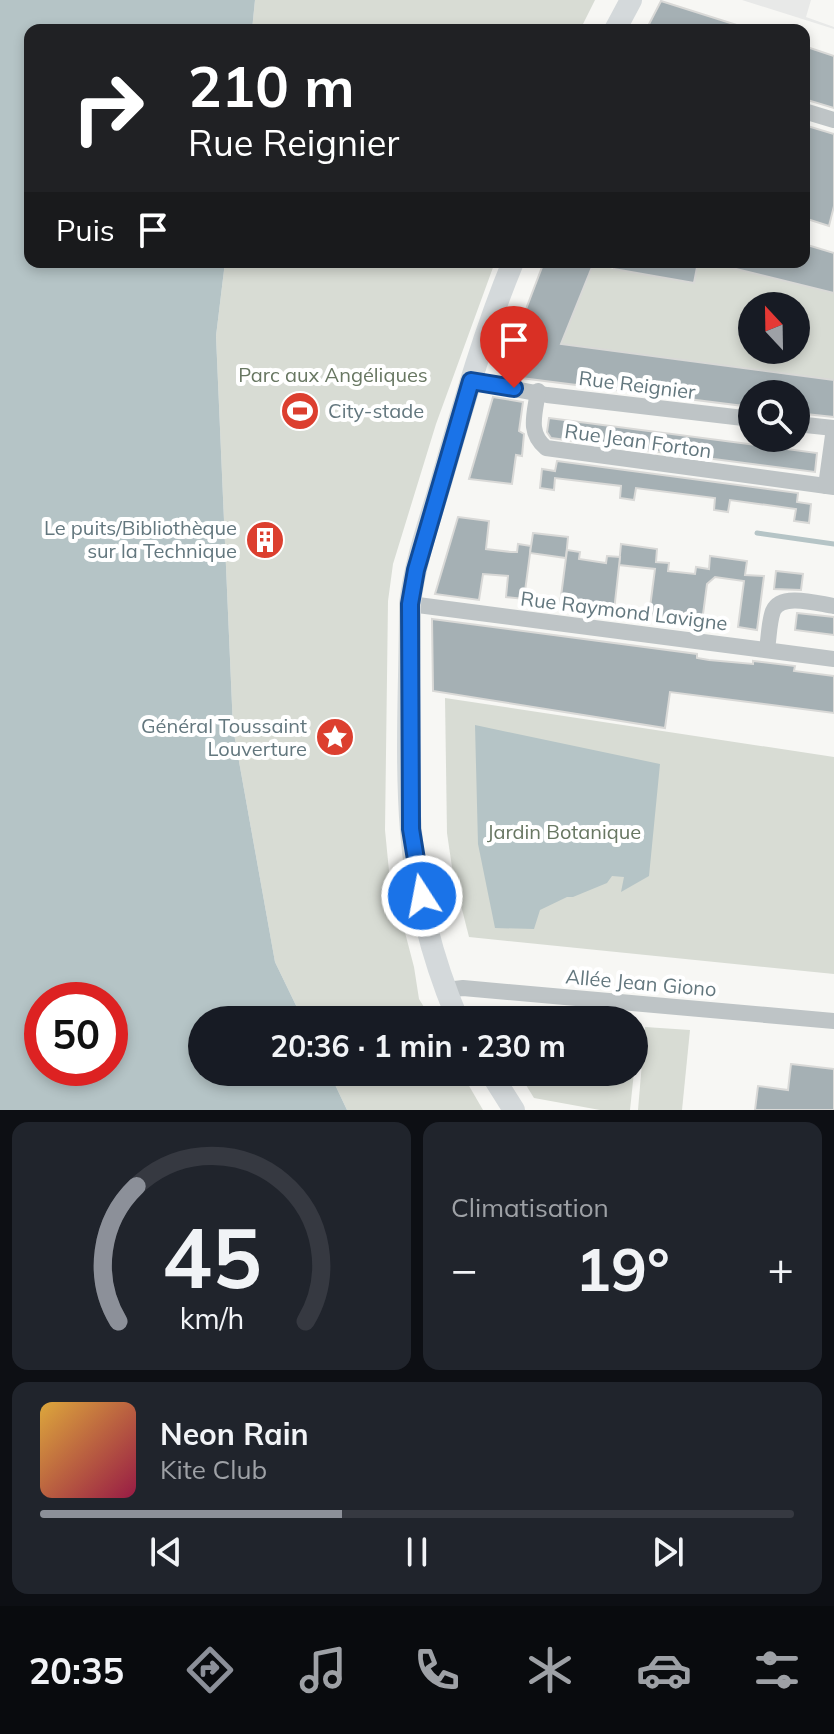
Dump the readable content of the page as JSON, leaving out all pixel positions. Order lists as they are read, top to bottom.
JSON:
{
  "streets": {
    "street": [
      "Rue Reignier",
      "Rue Jean Forton",
      "Rue Raymond Lavigne",
      "Allée Jean Giono"
    ]
  },
  "crossings": [
    ["Rue Reignier", "Rue Jean Forton"]
  ],
  "parks": ["Parc aux Angéliques", "Jardin Botanique"],
  "places": {
    "sports": ["City-stade"],
    "building": ["Le puits/Bibliothèque sur la Technique"],
    "place": ["Général Toussaint Louverture"]
  },
  "north": "top",
  "page": {
    "turn": ["210 m", "Rue Reignier"],
    "then": "Puis",
    "limit": "50",
    "trip": "20:36 · 1 min · 230 m",
    "tile": "Climatisation",
    "heat": ["−", "19°", "+"],
    "song": ["Neon Rain", "Kite Club"],
    "tabs": "20:35",
    "gauge": ["45", "km/h"]
  }
}
